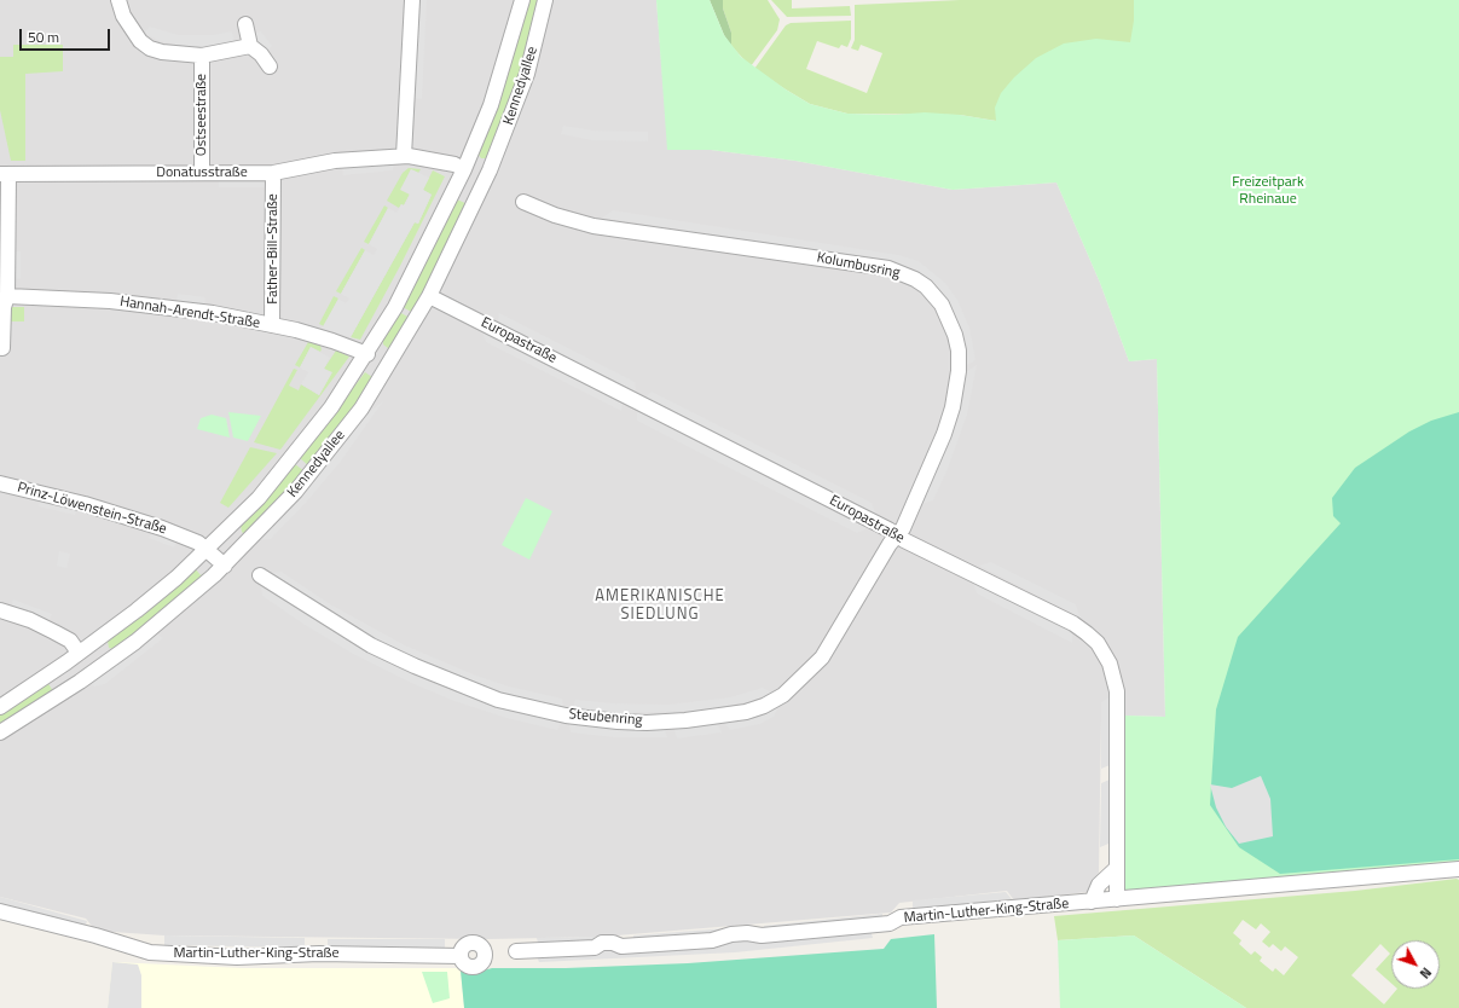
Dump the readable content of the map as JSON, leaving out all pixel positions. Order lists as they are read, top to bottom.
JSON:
{
  "streets": {
    "street": [
      "Kennedyallee",
      "Ostseestraße",
      "Donatusstraße",
      "Father-Bill-Straße",
      "Kolumbusring",
      "Hannah-Arendt-Straße",
      "Europastraße",
      "Prinz-Löwenstein-Straße",
      "Steubenring",
      "Martin-Luther-King-Straße"
    ]
  },
  "crossings": [
    ["Kennedyallee", "Donatusstraße"],
    ["Kennedyallee", "Hannah-Arendt-Straße"],
    ["Kennedyallee", "Europastraße"],
    ["Kennedyallee", "Prinz-Löwenstein-Straße"],
    ["Ostseestraße", "Donatusstraße"],
    ["Donatusstraße", "Father-Bill-Straße"],
    ["Father-Bill-Straße", "Hannah-Arendt-Straße"],
    ["Kolumbusring", "Europastraße"],
    ["Kolumbusring", "Steubenring"],
    ["Europastraße", "Steubenring"],
    ["Europastraße", "Martin-Luther-King-Straße"]
  ],
  "districts": ["AMERIKANISCHE SIEDLUNG"],
  "parks": ["Freizeitpark Rheinaue"],
  "scale_bar": "50 m",
  "north": "bottom right"
}
